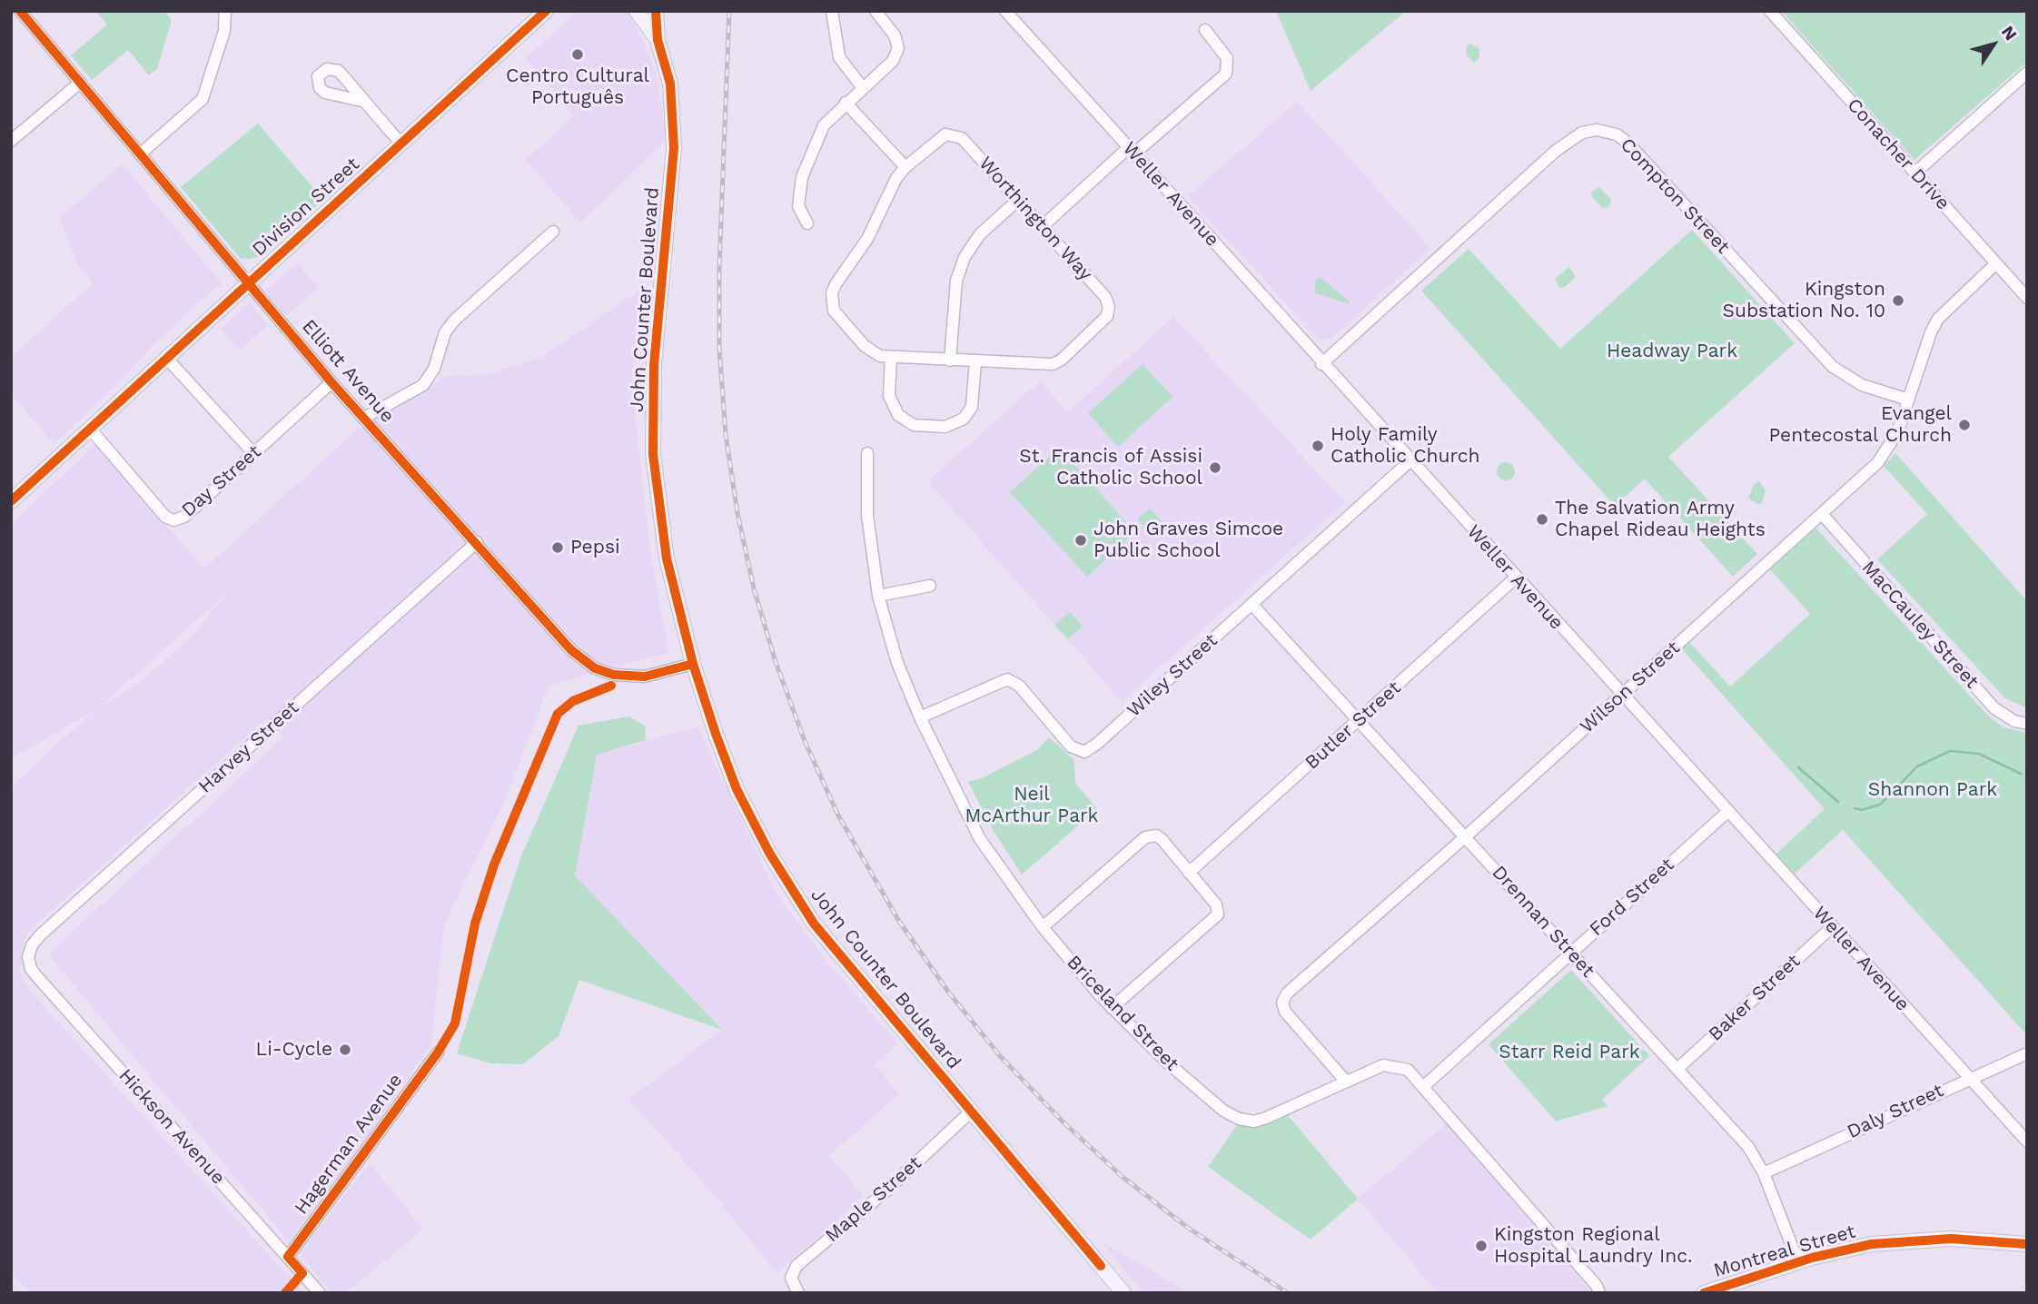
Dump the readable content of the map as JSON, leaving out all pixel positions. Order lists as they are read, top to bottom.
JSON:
{
  "streets": {
    "main road": ["Division Street", "John Counter Boulevard", "Montreal Street"],
    "street": [
      "Conacher Drive",
      "Weller Avenue",
      "Compton Street",
      "Worthington Way",
      "Elliott Avenue",
      "Day Street",
      "MacCauley Street",
      "Wiley Street",
      "Wilson Street",
      "Butler Street",
      "Harvey Street",
      "Ford Street",
      "Drennan Street",
      "Baker Street",
      "Briceland Street",
      "Daly Street",
      "Hickson Avenue",
      "Hagerman Avenue",
      "Maple Street"
    ]
  },
  "crossings": [
    ["Conacher Drive", "Wilson Street"],
    ["Weller Avenue", "Compton Street"],
    ["Weller Avenue", "Wiley Street"],
    ["Weller Avenue", "Wilson Street"],
    ["Weller Avenue", "Butler Street"],
    ["Weller Avenue", "Ford Street"],
    ["Weller Avenue", "Baker Street"],
    ["Weller Avenue", "Daly Street"],
    ["Compton Street", "Wilson Street"],
    ["Division Street", "Elliott Avenue"],
    ["Division Street", "Day Street"],
    ["John Counter Boulevard", "Elliott Avenue"],
    ["John Counter Boulevard", "Maple Street"],
    ["Elliott Avenue", "Day Street"],
    ["Elliott Avenue", "Harvey Street"],
    ["MacCauley Street", "Wilson Street"],
    ["Wiley Street", "Drennan Street"],
    ["Wiley Street", "Briceland Street"],
    ["Wilson Street", "Drennan Street"],
    ["Wilson Street", "Briceland Street"],
    ["Butler Street", "Drennan Street"],
    ["Harvey Street", "Hickson Avenue"],
    ["Ford Street", "Drennan Street"],
    ["Ford Street", "Briceland Street"],
    ["Drennan Street", "Baker Street"],
    ["Drennan Street", "Daly Street"],
    ["Drennan Street", "Montreal Street"],
    ["Hickson Avenue", "Hagerman Avenue"]
  ],
  "parks": [
    "Headway Park",
    "Shannon Park",
    "Neil McArthur Park",
    "Starr Reid Park"
  ],
  "places": [
    "Centro Cultural Português",
    "Kingston Substation No. 10",
    "Evangel Pentecostal Church",
    "Holy Family Catholic Church",
    "St. Francis of Assisi Catholic School",
    "The Salvation Army Chapel Rideau Heights",
    "John Graves Simcoe Public School",
    "Pepsi",
    "Li-Cycle",
    "Kingston Regional Hospital Laundry Inc."
  ],
  "north": "top right"
}
